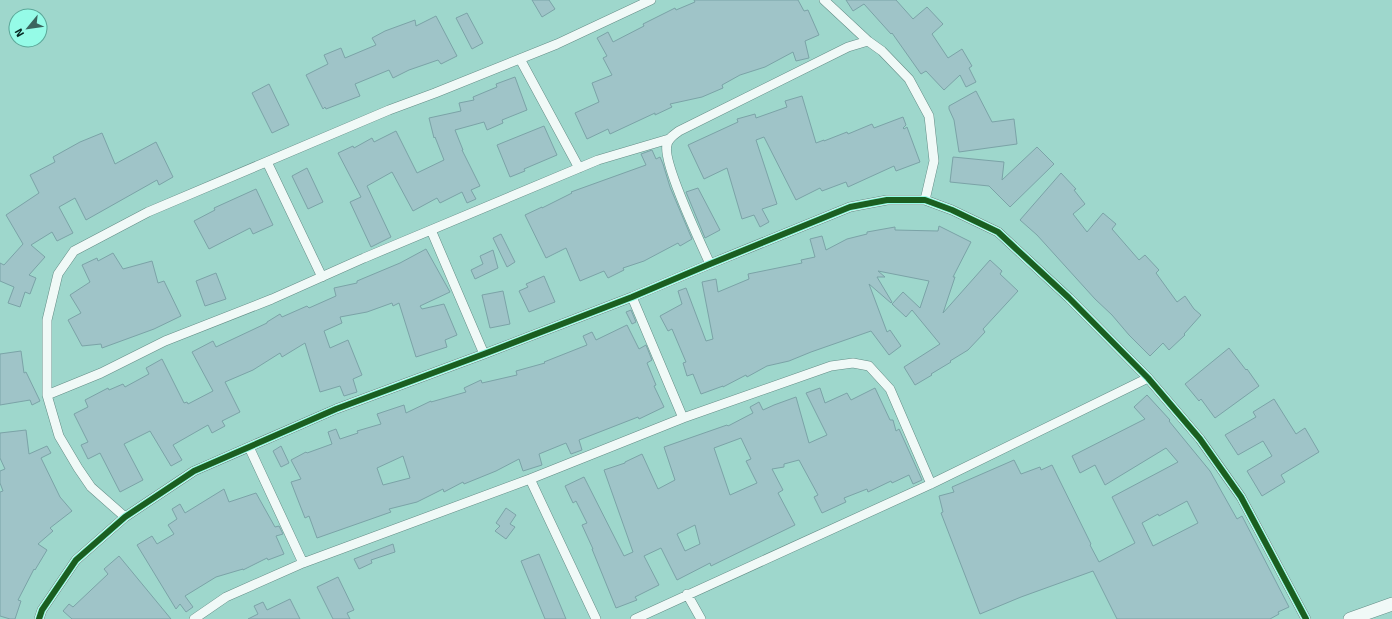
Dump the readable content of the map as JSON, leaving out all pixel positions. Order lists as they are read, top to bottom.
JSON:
{
  "north": "bottom left"
}
